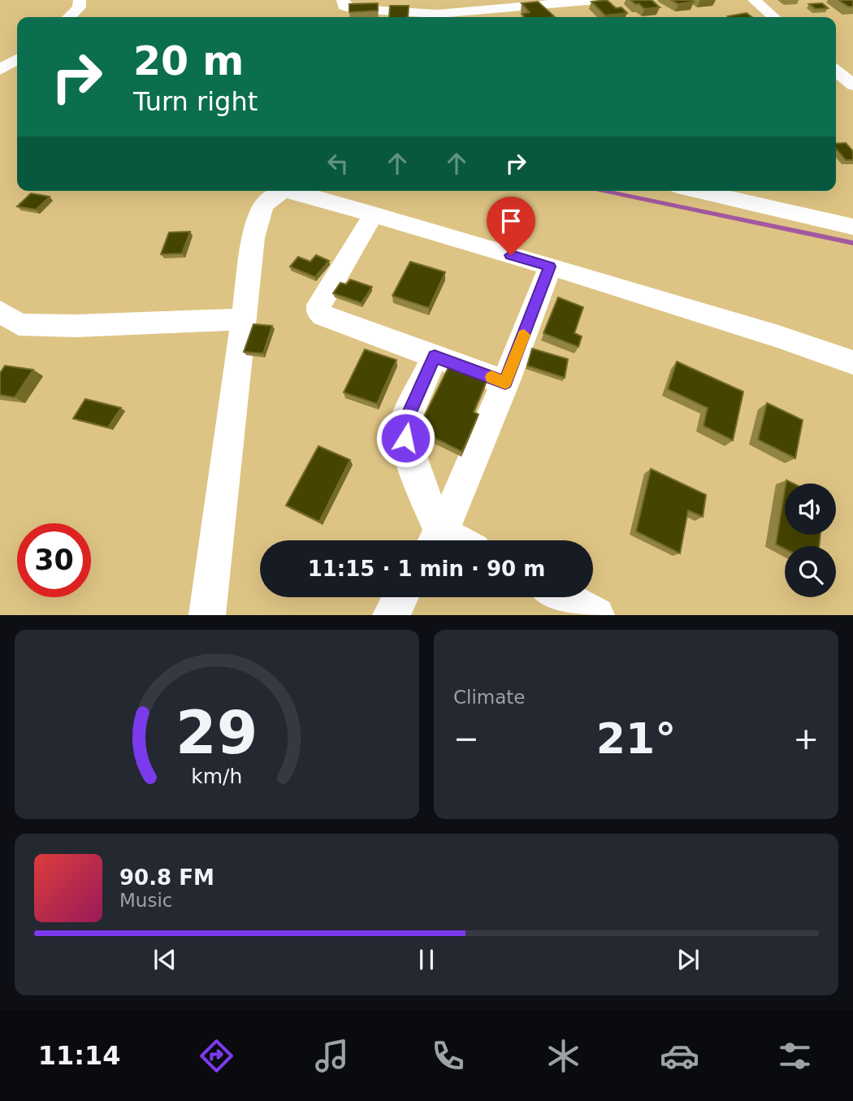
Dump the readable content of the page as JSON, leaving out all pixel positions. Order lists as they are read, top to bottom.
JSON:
{
  "page": {
    "turn": ["20 m", "Turn right"],
    "limit": "30",
    "trip": "11:15 · 1 min · 90 m",
    "tile": "Climate",
    "heat": ["−", "21°", "+"],
    "song": ["90.8 FM", "Music"],
    "tabs": "11:14",
    "gauge": ["29", "km/h"]
  }
}
